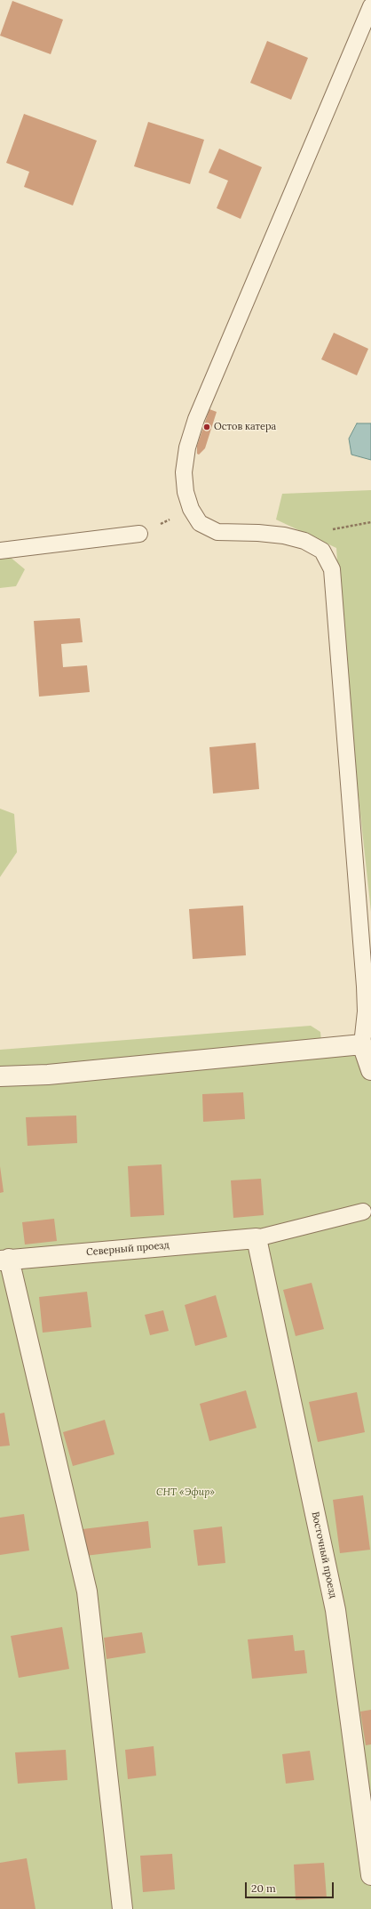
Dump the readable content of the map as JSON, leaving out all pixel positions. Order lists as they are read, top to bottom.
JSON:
{
  "streets": {
    "street": ["Северный проезд", "Восточный проезд"]
  },
  "crossings": [
    ["Северный проезд", "Восточный проезд"]
  ],
  "parks": ["СНТ «Эфир»"],
  "places": ["Остов катера"],
  "scale_bar": "20 m"
}
